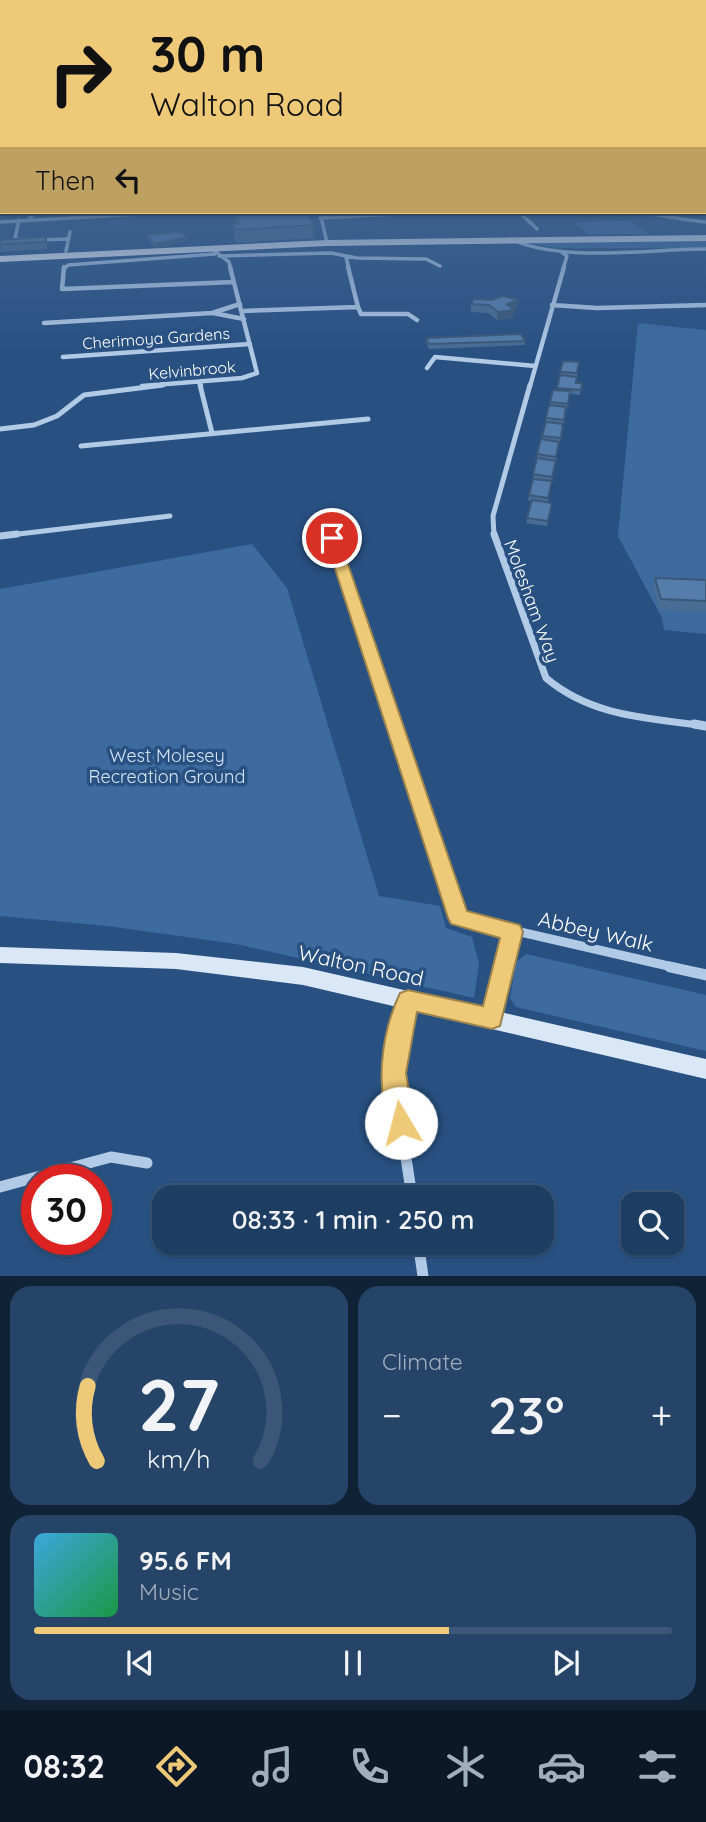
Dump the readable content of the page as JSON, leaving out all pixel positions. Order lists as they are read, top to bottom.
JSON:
{
  "streets": {
    "main road": ["Walton Road"],
    "street": [
      "Cherimoya Gardens",
      "Kelvinbrook",
      "Molesham Way",
      "Abbey Walk"
    ]
  },
  "crossings": [
    ["Cherimoya Gardens", "Kelvinbrook"]
  ],
  "parks": ["West Molesey Recreation Ground"],
  "page": {
    "turn": ["30 m", "Walton Road"],
    "then": "Then",
    "limit": "30",
    "trip": "08:33 · 1 min · 250 m",
    "tile": "Climate",
    "heat": ["−", "23°", "+"],
    "song": ["95.6 FM", "Music"],
    "tabs": "08:32",
    "gauge": ["27", "km/h"]
  }
}
